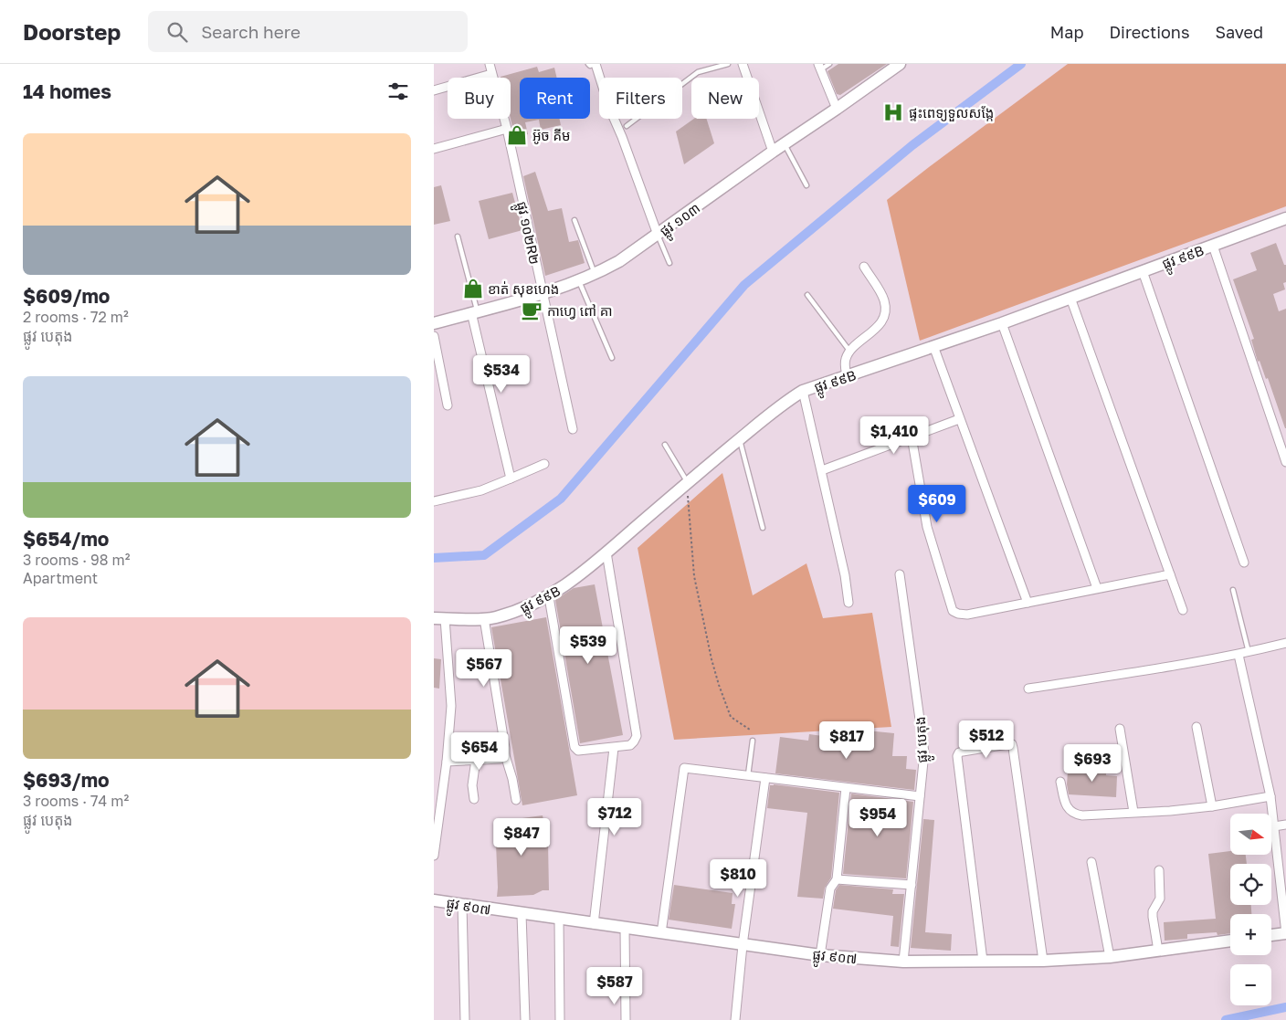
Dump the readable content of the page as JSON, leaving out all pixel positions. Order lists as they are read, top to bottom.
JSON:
{
  "streets": {
    "street": [
      "ផ្លូវ ១០៣",
      "ផ្លូវ ១០២R២",
      "ផ្លូវ ៩៩B",
      "ផ្លូវ បេតុង",
      "ផ្លូវ ៩០៧"
    ]
  },
  "crossings": [
    ["ផ្លូវ ១០៣", "ផ្លូវ ១០២R២"],
    ["ផ្លូវ បេតុង", "ផ្លូវ ៩០៧"]
  ],
  "places": {
    "hospital": ["ផ្ទះពេទ្យទួលសង្កែ"],
    "shop": ["អ៊ូច គីម", "ខាត់ សុខហេង"],
    "cafe": ["កាហ្វេ ពៅ គា"]
  },
  "north": "right",
  "page": {
    "header": "Doorstep",
    "search": "Search here",
    "nav": ["Map", "Directions", "Saved"],
    "heading": "14 homes",
    "chip": [
      "Buy",
      "Rent",
      "Filters",
      "New"
    ],
    "list": [
      {
        "name": "$609/mo",
        "note": "2 rooms · 72 m² · ផ្លូវ បេតុង"
      },
      {
        "name": "$654/mo",
        "note": "3 rooms · 98 m² · Apartment"
      },
      {
        "name": "$693/mo",
        "note": "3 rooms · 74 m² · ផ្លូវ បេតុង"
      }
    ],
    "price": [
      "$534",
      "$1,410",
      "$609",
      "$539",
      "$567",
      "$512",
      "$817",
      "$654",
      "$693",
      "$712",
      "$954",
      "$847",
      "$810",
      "$587"
    ],
    "map_buttons": ["+", "−"]
  }
}
